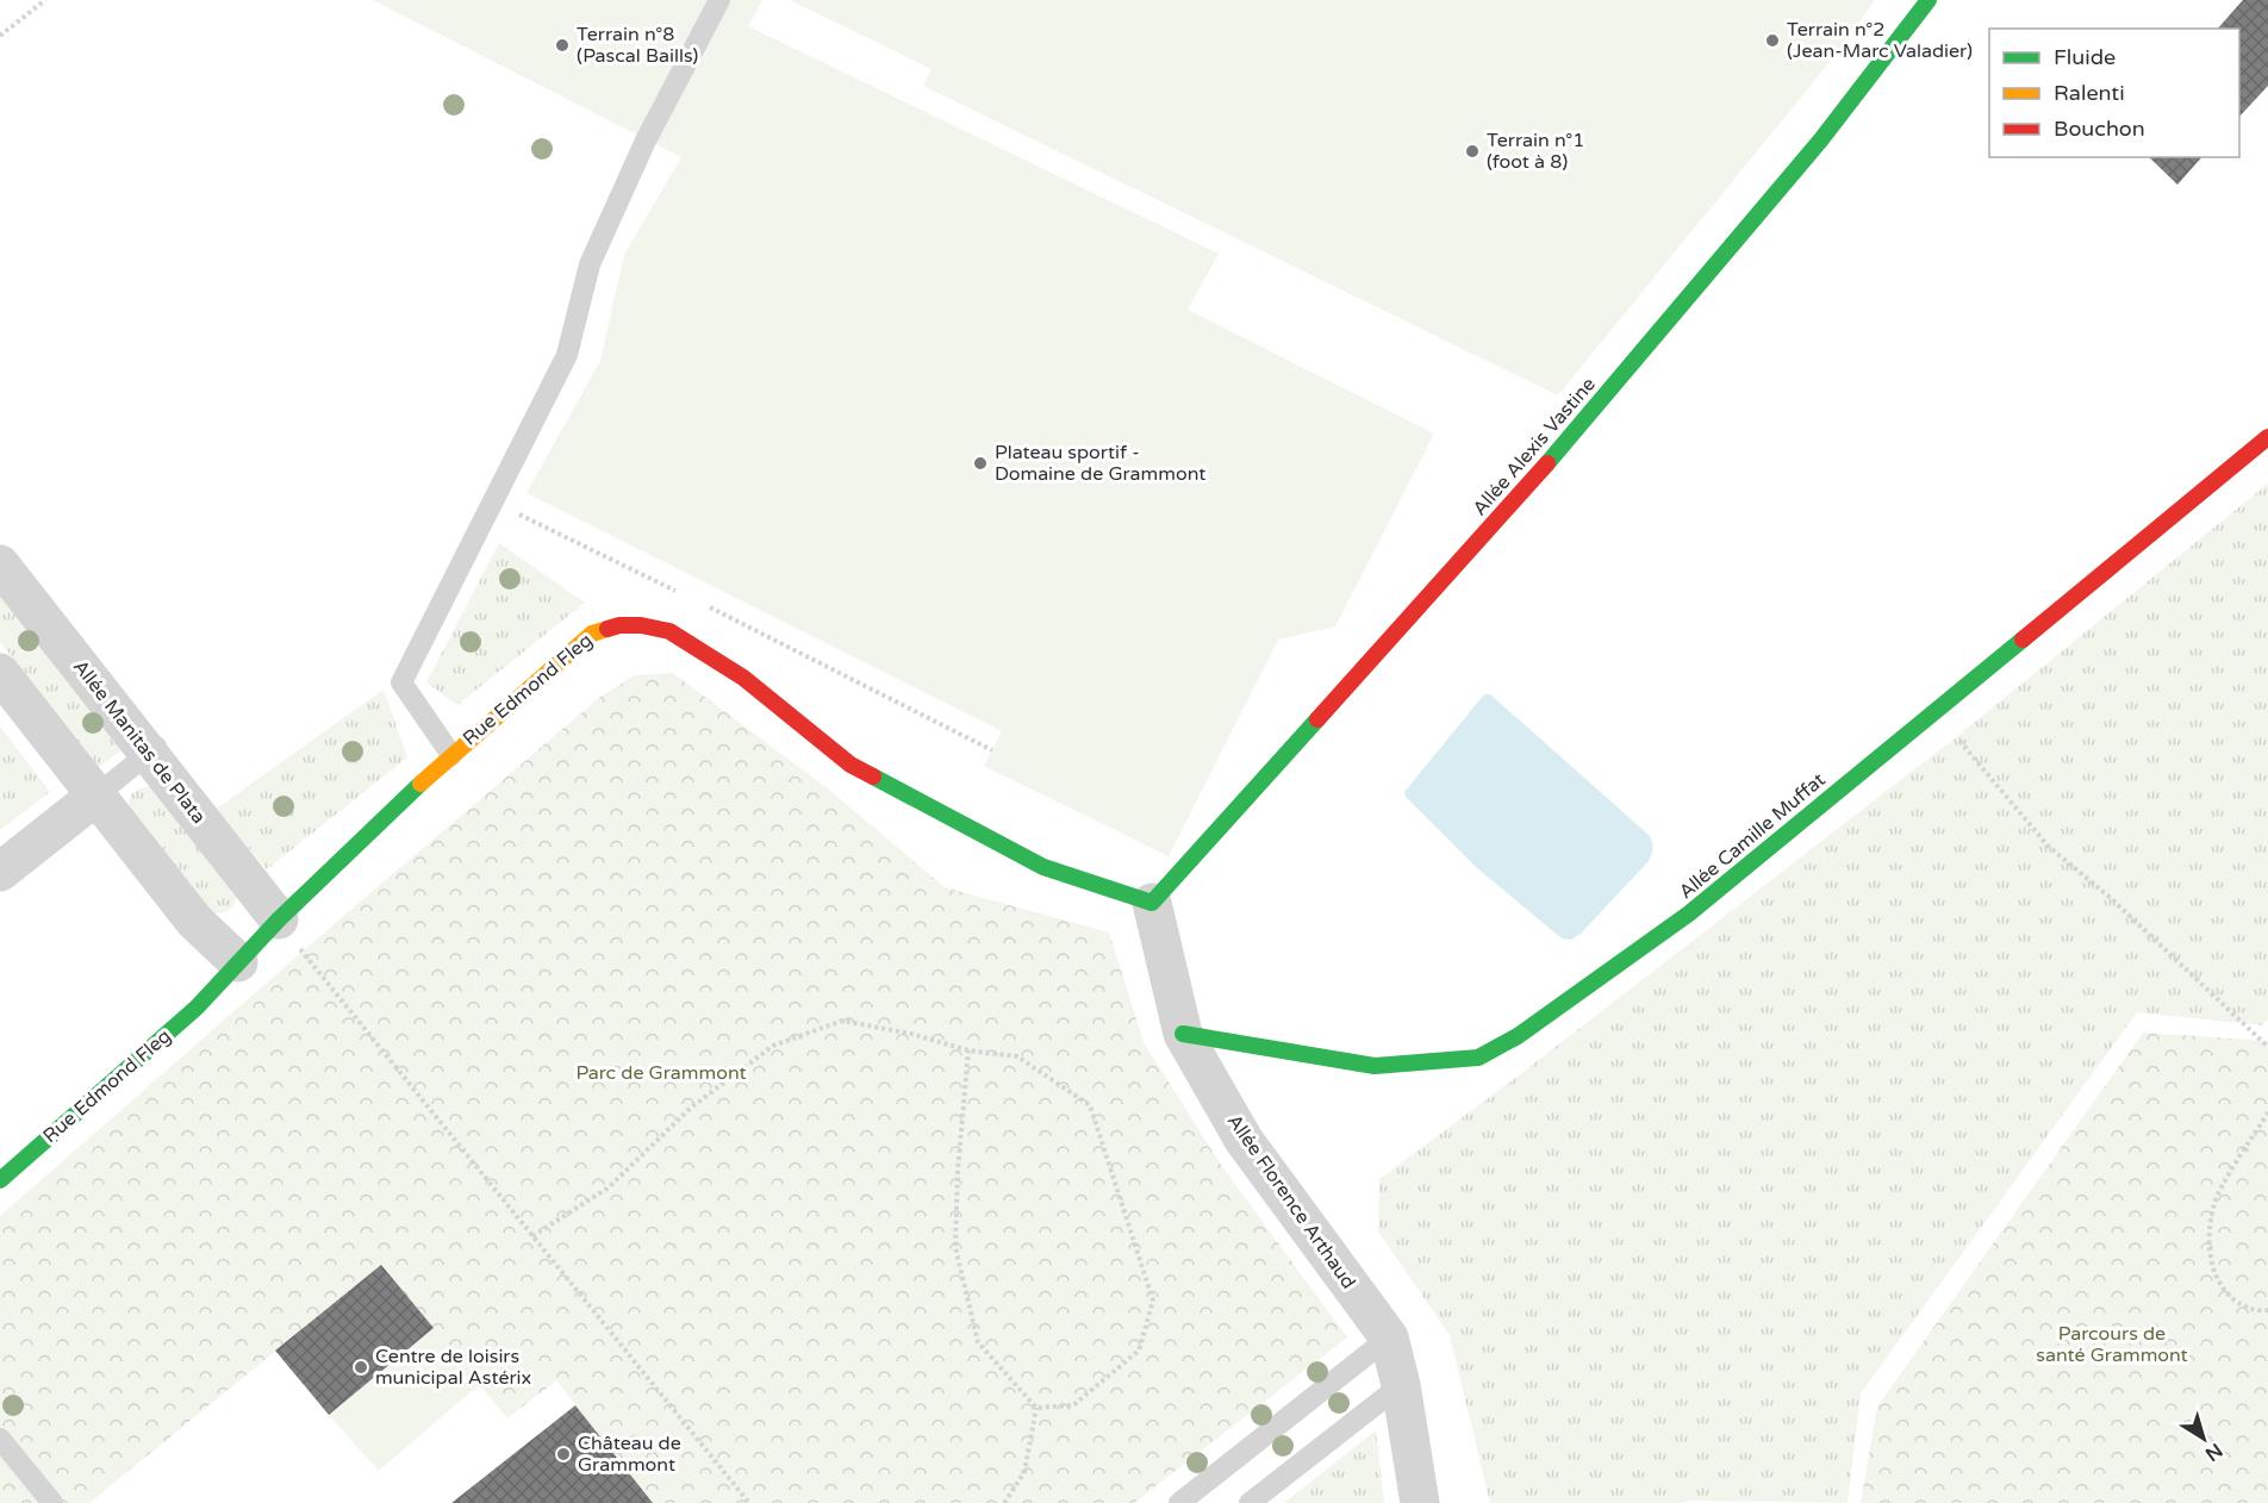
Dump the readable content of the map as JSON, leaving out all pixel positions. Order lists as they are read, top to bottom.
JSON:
{
  "streets": {
    "street": [
      "Allée Alexis Vastine",
      "Rue Edmond Fleg",
      "Allée Manitas de Plata",
      "Allée Camille Muffat",
      "Allée Florence Arthaud"
    ]
  },
  "crossings": [
    ["Allée Alexis Vastine", "Rue Edmond Fleg"],
    ["Allée Alexis Vastine", "Allée Florence Arthaud"],
    ["Rue Edmond Fleg", "Allée Manitas de Plata"],
    ["Rue Edmond Fleg", "Allée Florence Arthaud"],
    ["Allée Camille Muffat", "Allée Florence Arthaud"]
  ],
  "parks": ["Parc de Grammont", "Parcours de santé Grammont"],
  "places": [
    "Terrain n°2 (Jean-Marc Valadier)",
    "Terrain n°8 (Pascal Baills)",
    "Terrain n°1 (foot à 8)",
    "Plateau sportif - Domaine de Grammont",
    "Centre de loisirs municipal Astérix",
    "Château de Grammont"
  ],
  "legend": ["Fluide", "Ralenti", "Bouchon"],
  "north": "bottom right"
}
